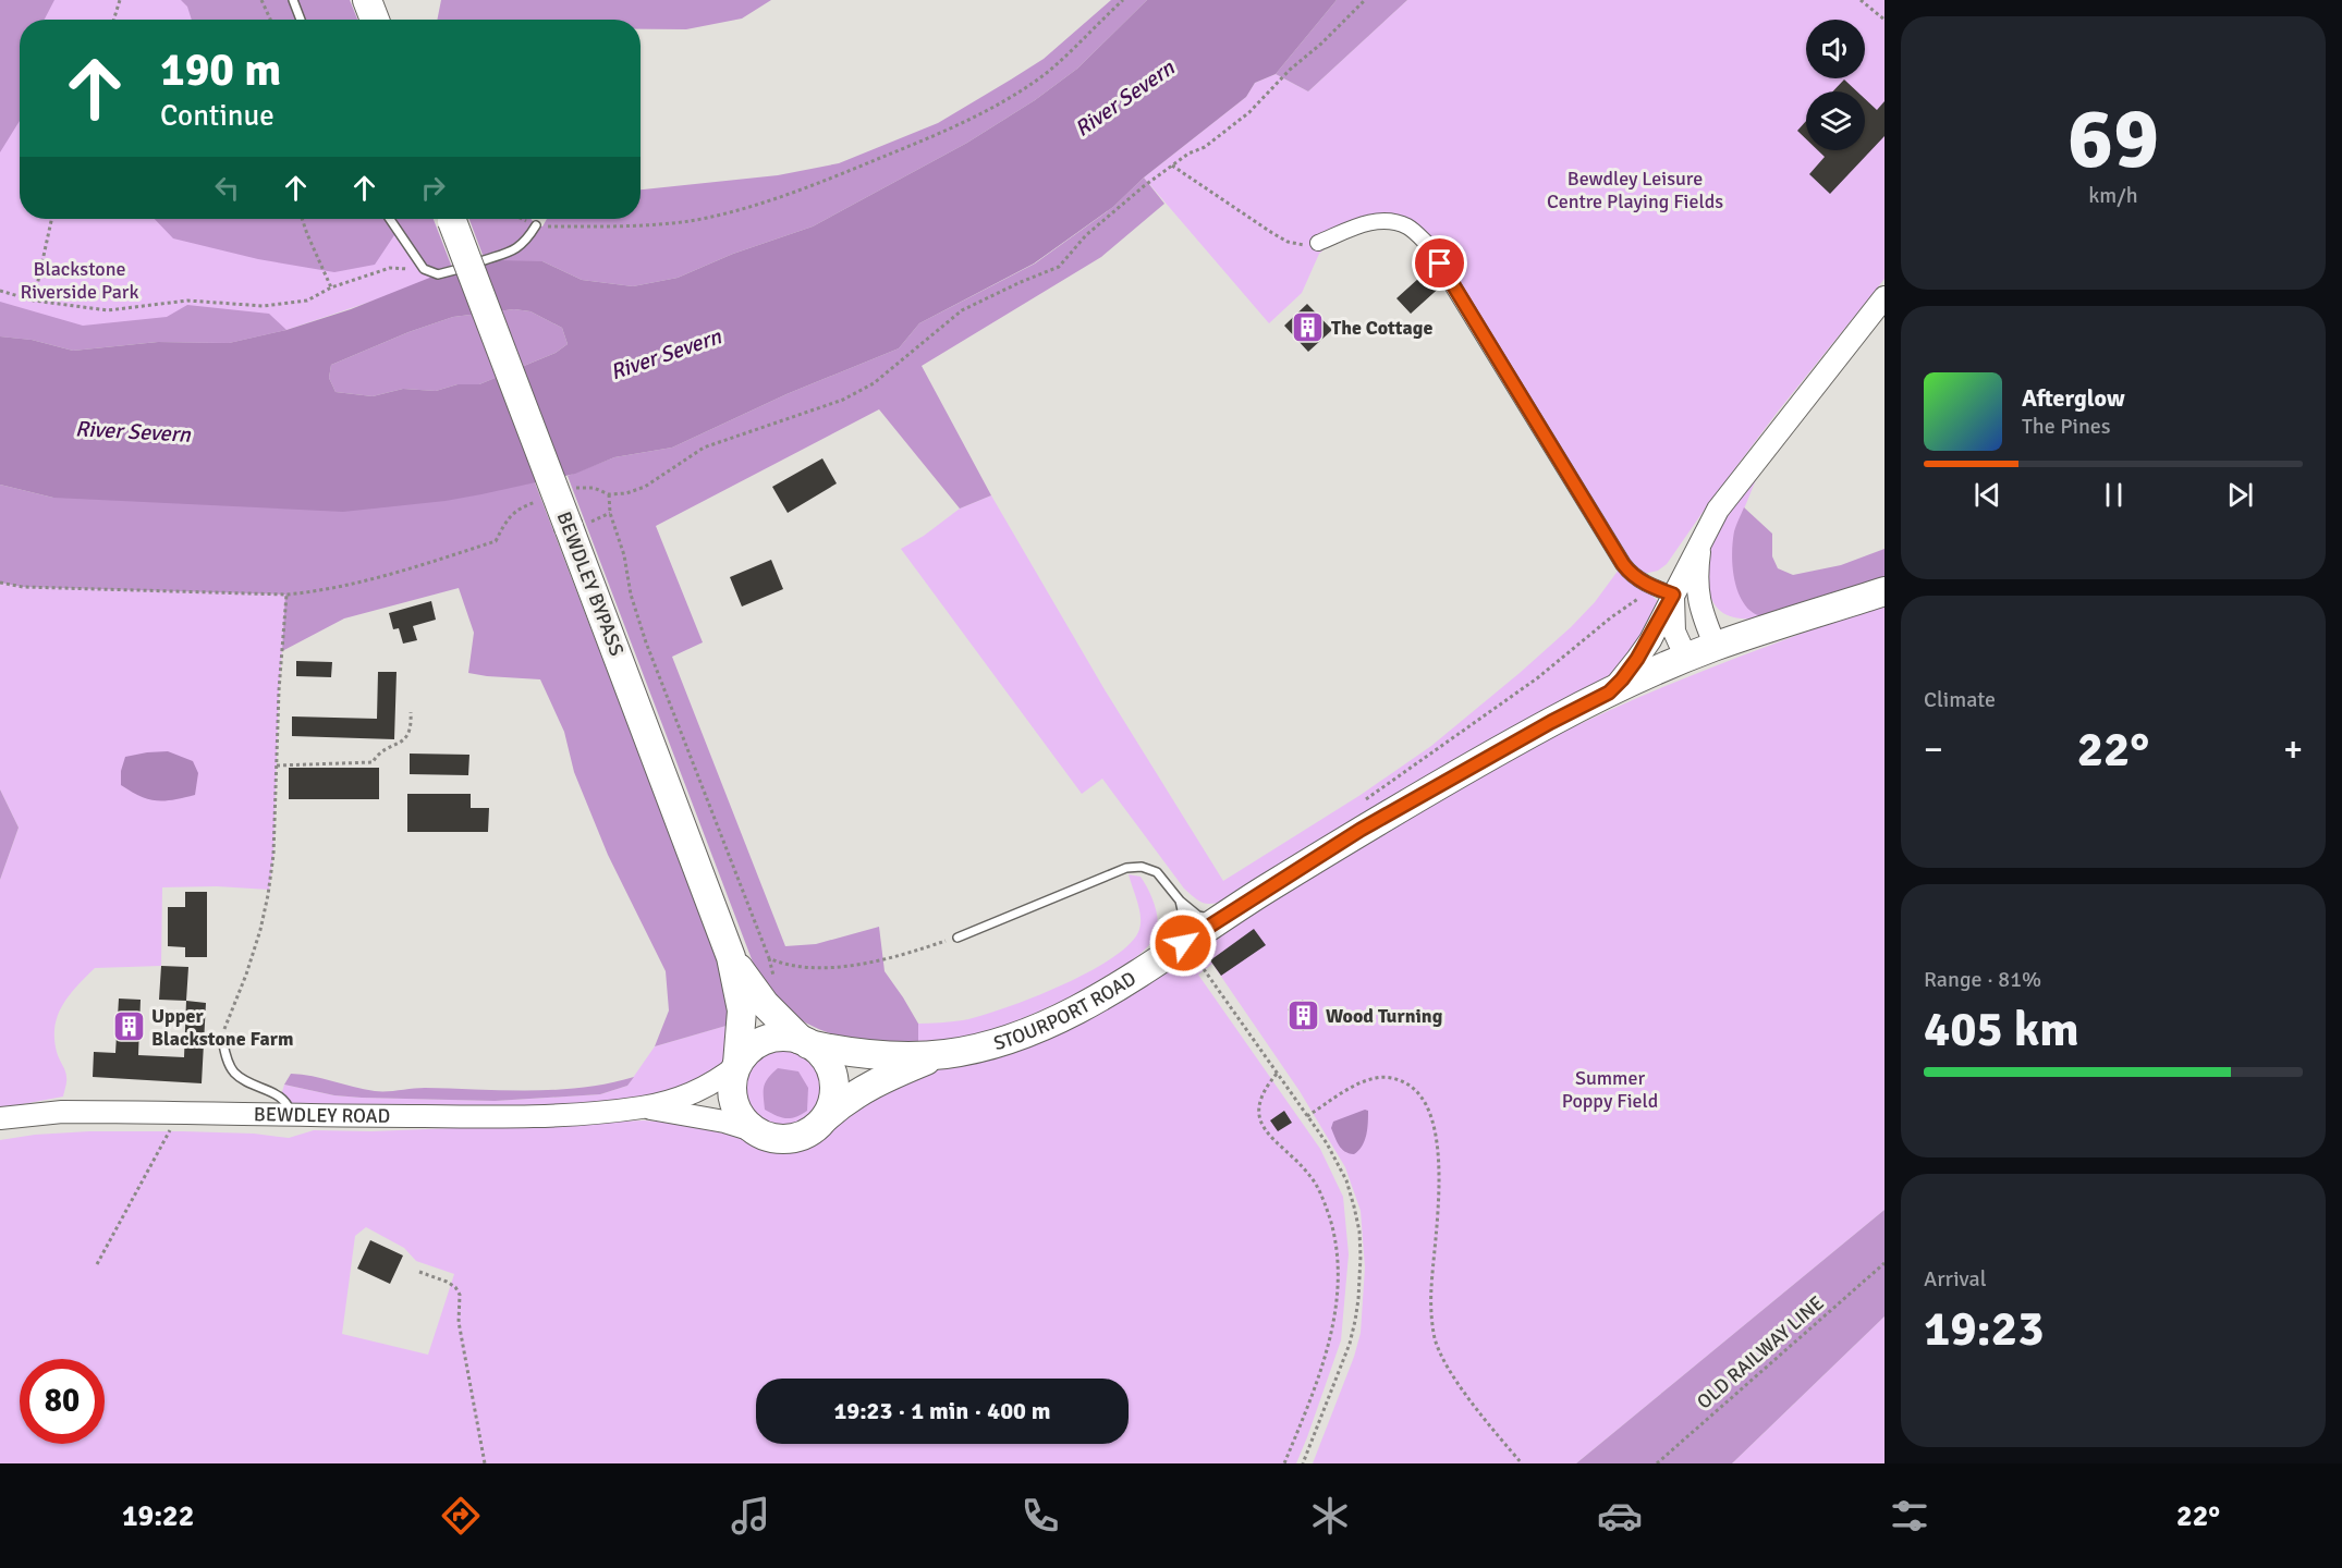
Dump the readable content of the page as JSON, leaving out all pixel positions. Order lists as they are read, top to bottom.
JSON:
{
  "streets": {
    "highway": ["BEWDLEY BYPASS", "STOURPORT ROAD"],
    "main road": ["BEWDLEY ROAD"],
    "path": ["OLD RAILWAY LINE"]
  },
  "crossings": [
    ["BEWDLEY BYPASS", "STOURPORT ROAD"],
    ["BEWDLEY BYPASS", "BEWDLEY ROAD"],
    ["STOURPORT ROAD", "BEWDLEY ROAD"]
  ],
  "water": ["River Severn"],
  "parks": ["Bewdley Leisure Centre Playing Fields", "Blackstone Riverside Park", "Summer Poppy Field"],
  "places": {
    "building": ["The Cottage", "Wood Turning", "Upper Blackstone Farm"]
  },
  "page": {
    "tile": [
      ["69", "km/h"],
      "Climate",
      ["Range · 81%", "405 km"],
      ["Arrival", "19:23"]
    ],
    "turn": ["190 m", "Continue"],
    "song": ["Afterglow", "The Pines"],
    "heat": ["−", "22°", "+"],
    "limit": "80",
    "trip": "19:23 · 1 min · 400 m",
    "tabs": ["19:22", "22°"]
  }
}
